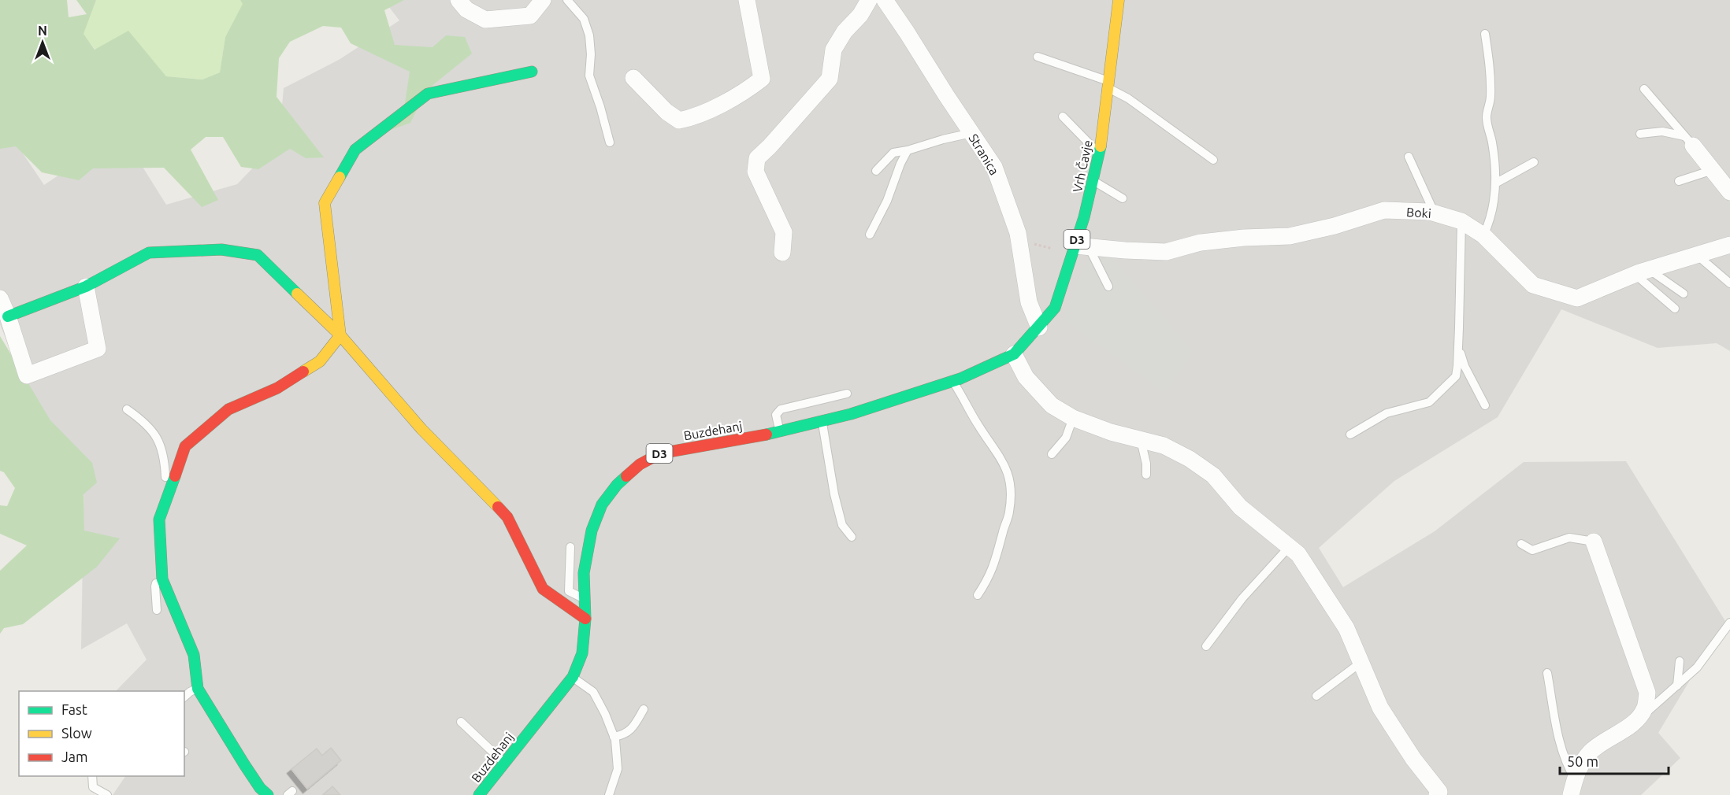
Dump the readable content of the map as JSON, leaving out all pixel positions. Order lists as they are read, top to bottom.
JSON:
{
  "streets": {
    "street": [
      "Stranica",
      "Vrh Čavje",
      "Boki",
      "D3",
      "Buzdehanj"
    ]
  },
  "crossings": [
    ["Stranica", "Vrh Čavje"],
    ["Stranica", "Buzdehanj"],
    ["Vrh Čavje", "Boki"],
    ["Vrh Čavje", "Buzdehanj"]
  ],
  "legend": ["Fast", "Slow", "Jam"],
  "scale_bar": "50 m",
  "north": "top"
}
